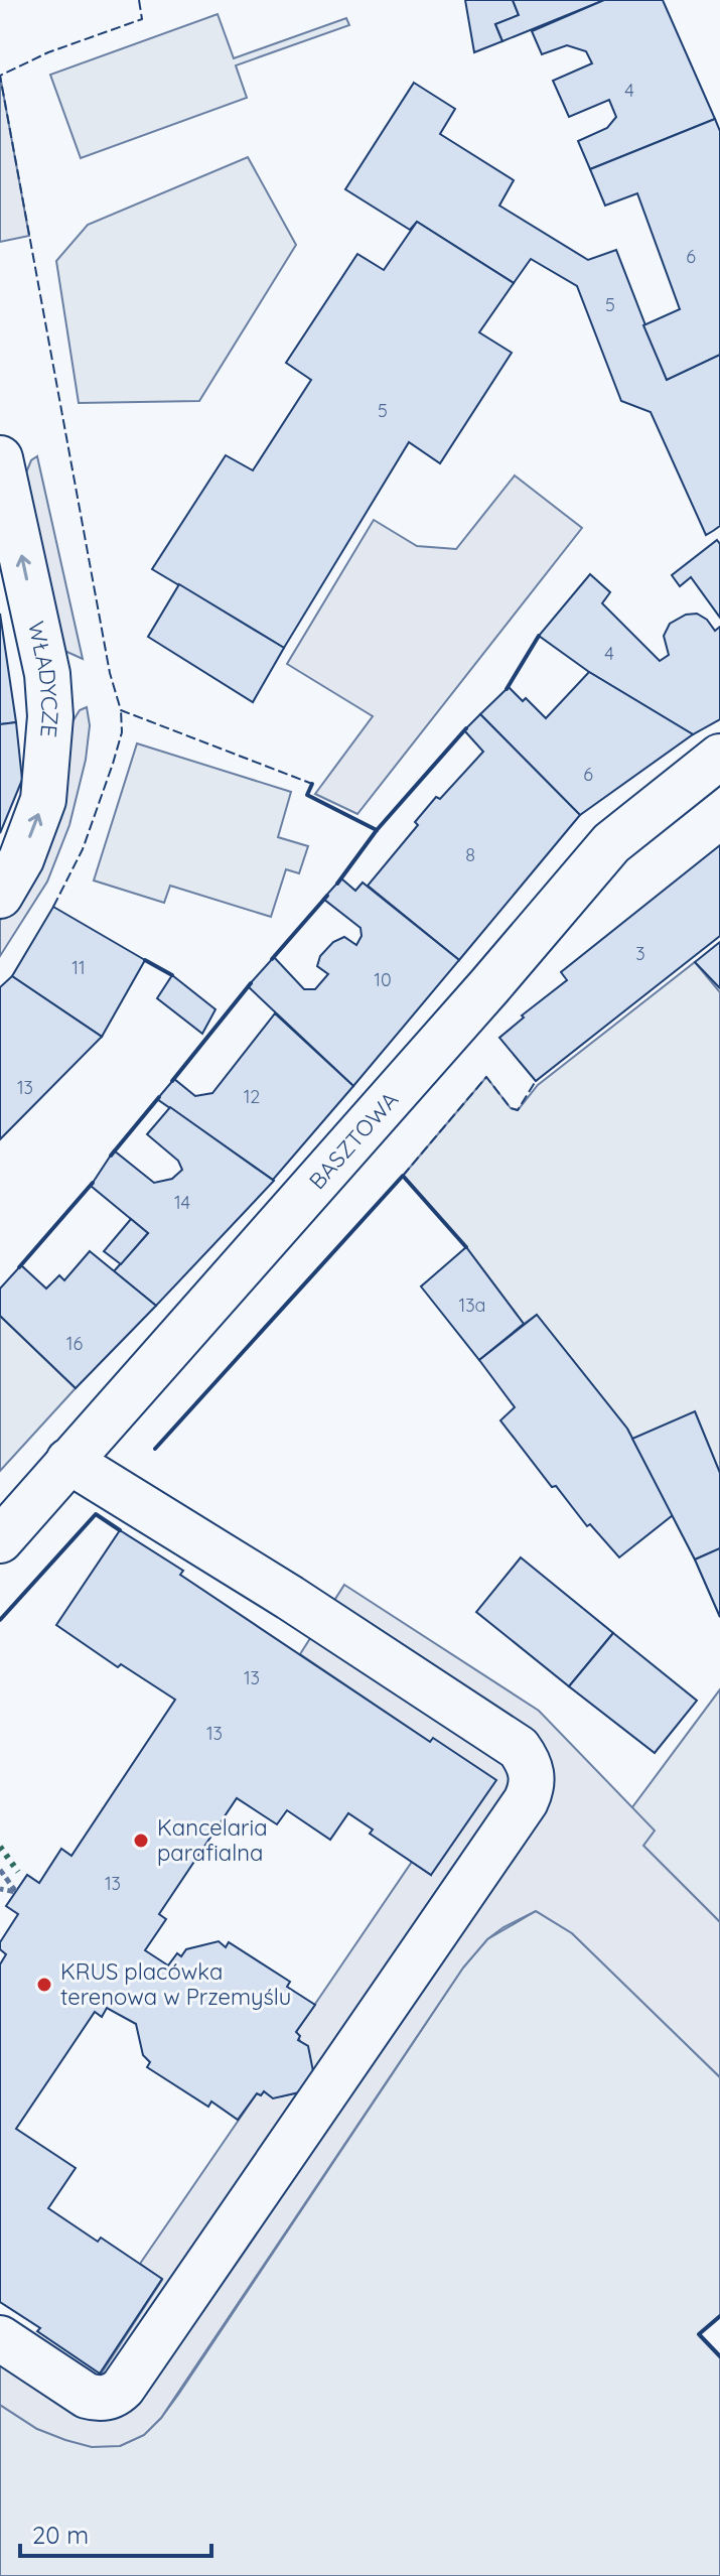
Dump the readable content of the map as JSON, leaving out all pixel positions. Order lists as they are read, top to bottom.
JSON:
{
  "streets": {
    "street": ["WŁADYCZE", "BASZTOWA"]
  },
  "one_way": ["WŁADYCZE"],
  "places": ["Kancelaria parafialna", "KRUS placówka terenowa w Przemyślu"],
  "house_numbers": [
    "4",
    "6",
    "5",
    "5",
    "4",
    "6",
    "8",
    "3",
    "11",
    "10",
    "13",
    "12",
    "14",
    "13a",
    "16",
    "13",
    "13",
    "13"
  ],
  "scale_bar": "20 m"
}
